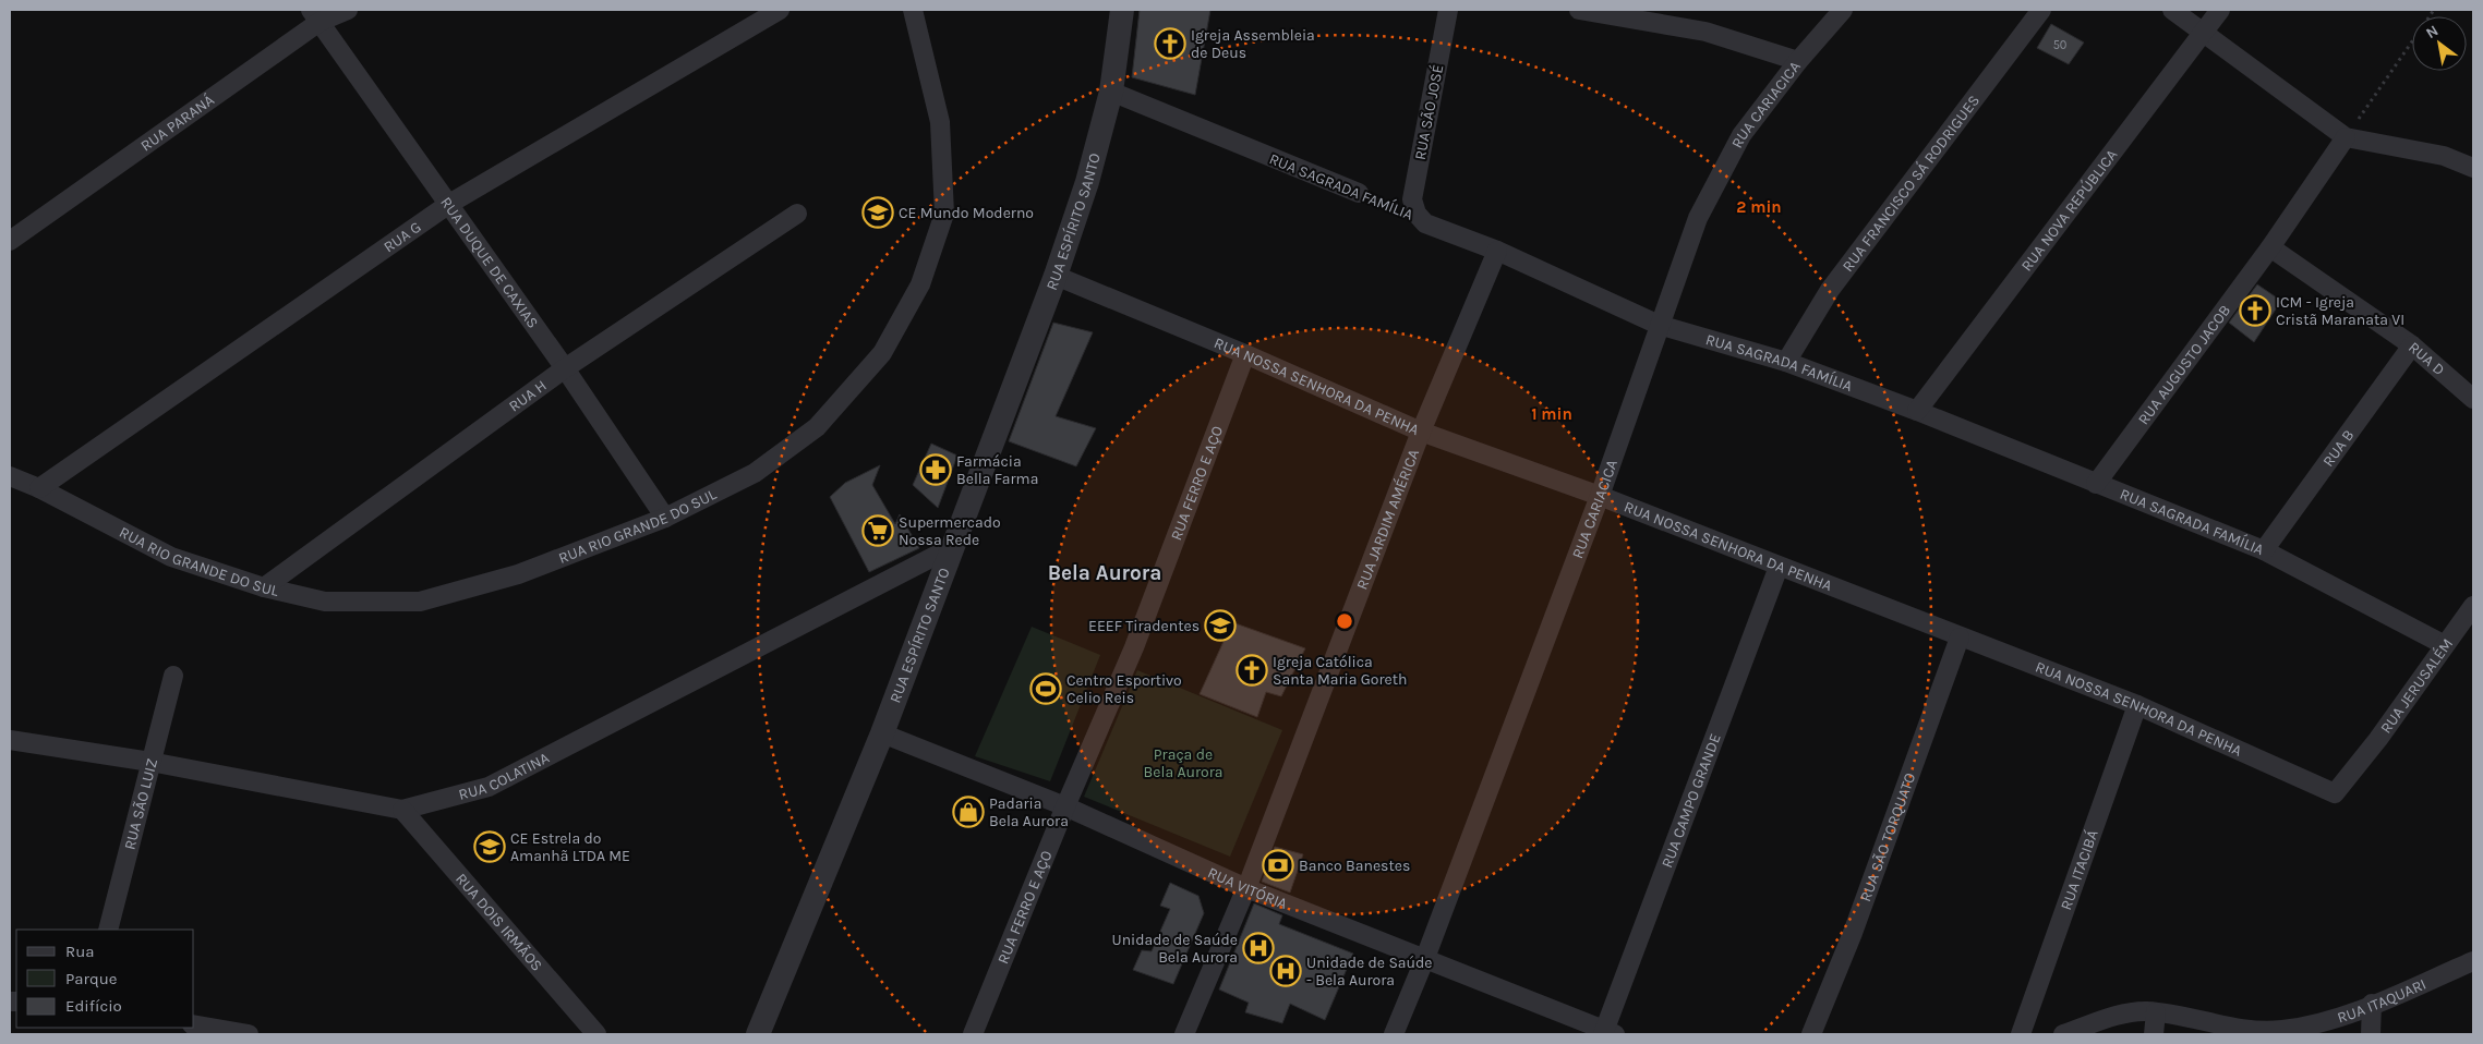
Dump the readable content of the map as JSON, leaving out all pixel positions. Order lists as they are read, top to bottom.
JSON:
{
  "streets": {
    "street": [
      "RUA CARIACICA",
      "RUA SÃO JOSÉ",
      "RUA PARANÁ",
      "RUA FRANCISCO SÁ RODRIGUES",
      "RUA SAGRADA FAMÍLIA",
      "RUA NOVA REPÚBLICA",
      "RUA ESPÍRITO SANTO",
      "RUA G",
      "RUA DUQUE DE CAXIAS",
      "RUA D",
      "RUA AUGUSTO JACOB",
      "RUA NOSSA SENHORA DA PENHA",
      "RUA H",
      "RUA B",
      "RUA FERRO E AÇO",
      "RUA JARDIM AMÉRICA",
      "RUA RIO GRANDE DO SUL",
      "RUA JERUSALÉM",
      "RUA COLATINA",
      "RUA CAMPO GRANDE",
      "RUA SÃO LUIZ",
      "RUA SÃO TORQUATO",
      "RUA ITACIBÁ",
      "RUA VITÓRIA",
      "RUA DOIS IRMÃOS",
      "RUA ITAQUARI"
    ]
  },
  "crossings": [
    ["RUA CARIACICA", "RUA SAGRADA FAMÍLIA"],
    ["RUA CARIACICA", "RUA NOSSA SENHORA DA PENHA"],
    ["RUA CARIACICA", "RUA VITÓRIA"],
    ["RUA SÃO JOSÉ", "RUA SAGRADA FAMÍLIA"],
    ["RUA PARANÁ", "RUA DUQUE DE CAXIAS"],
    ["RUA FRANCISCO SÁ RODRIGUES", "RUA SAGRADA FAMÍLIA"],
    ["RUA SAGRADA FAMÍLIA", "RUA NOVA REPÚBLICA"],
    ["RUA SAGRADA FAMÍLIA", "RUA ESPÍRITO SANTO"],
    ["RUA SAGRADA FAMÍLIA", "RUA AUGUSTO JACOB"],
    ["RUA SAGRADA FAMÍLIA", "RUA B"],
    ["RUA SAGRADA FAMÍLIA", "RUA JARDIM AMÉRICA"],
    ["RUA SAGRADA FAMÍLIA", "RUA JERUSALÉM"],
    ["RUA ESPÍRITO SANTO", "RUA NOSSA SENHORA DA PENHA"],
    ["RUA ESPÍRITO SANTO", "RUA COLATINA"],
    ["RUA ESPÍRITO SANTO", "RUA VITÓRIA"],
    ["RUA G", "RUA DUQUE DE CAXIAS"],
    ["RUA G", "RUA RIO GRANDE DO SUL"],
    ["RUA DUQUE DE CAXIAS", "RUA H"],
    ["RUA DUQUE DE CAXIAS", "RUA RIO GRANDE DO SUL"],
    ["RUA D", "RUA AUGUSTO JACOB"],
    ["RUA D", "RUA B"],
    ["RUA NOSSA SENHORA DA PENHA", "RUA FERRO E AÇO"],
    ["RUA NOSSA SENHORA DA PENHA", "RUA JARDIM AMÉRICA"],
    ["RUA NOSSA SENHORA DA PENHA", "RUA JERUSALÉM"],
    ["RUA NOSSA SENHORA DA PENHA", "RUA CAMPO GRANDE"],
    ["RUA NOSSA SENHORA DA PENHA", "RUA SÃO TORQUATO"],
    ["RUA NOSSA SENHORA DA PENHA", "RUA ITACIBÁ"],
    ["RUA H", "RUA RIO GRANDE DO SUL"],
    ["RUA FERRO E AÇO", "RUA VITÓRIA"],
    ["RUA JARDIM AMÉRICA", "RUA VITÓRIA"],
    ["RUA COLATINA", "RUA SÃO LUIZ"],
    ["RUA COLATINA", "RUA DOIS IRMÃOS"],
    ["RUA CAMPO GRANDE", "RUA VITÓRIA"]
  ],
  "districts": ["Bela Aurora"],
  "parks": ["Praça de Bela Aurora"],
  "places": {
    "church": ["Igreja Assembleia de Deus", "ICM - Igreja Cristã Maranata VI", "Igreja Católica Santa Maria Goreth"],
    "school or university": ["CE Mundo Moderno", "EEEF Tiradentes", "CE Estrela do Amanhã LTDA ME"],
    "pharmacy": ["Farmácia Bella Farma"],
    "supermarket": ["Supermercado Nossa Rede"],
    "sports": ["Centro Esportivo Celio Reis"],
    "shop": ["Padaria Bela Aurora"],
    "bank": ["Banco Banestes"],
    "hospital": ["Unidade de Saúde Bela Aurora", "Unidade de Saúde - Bela Aurora"]
  },
  "house_numbers": ["50"],
  "legend": ["Rua", "Parque", "Edifício"],
  "north": "top left",
  "rings": ["2 min", "1 min"]
}
